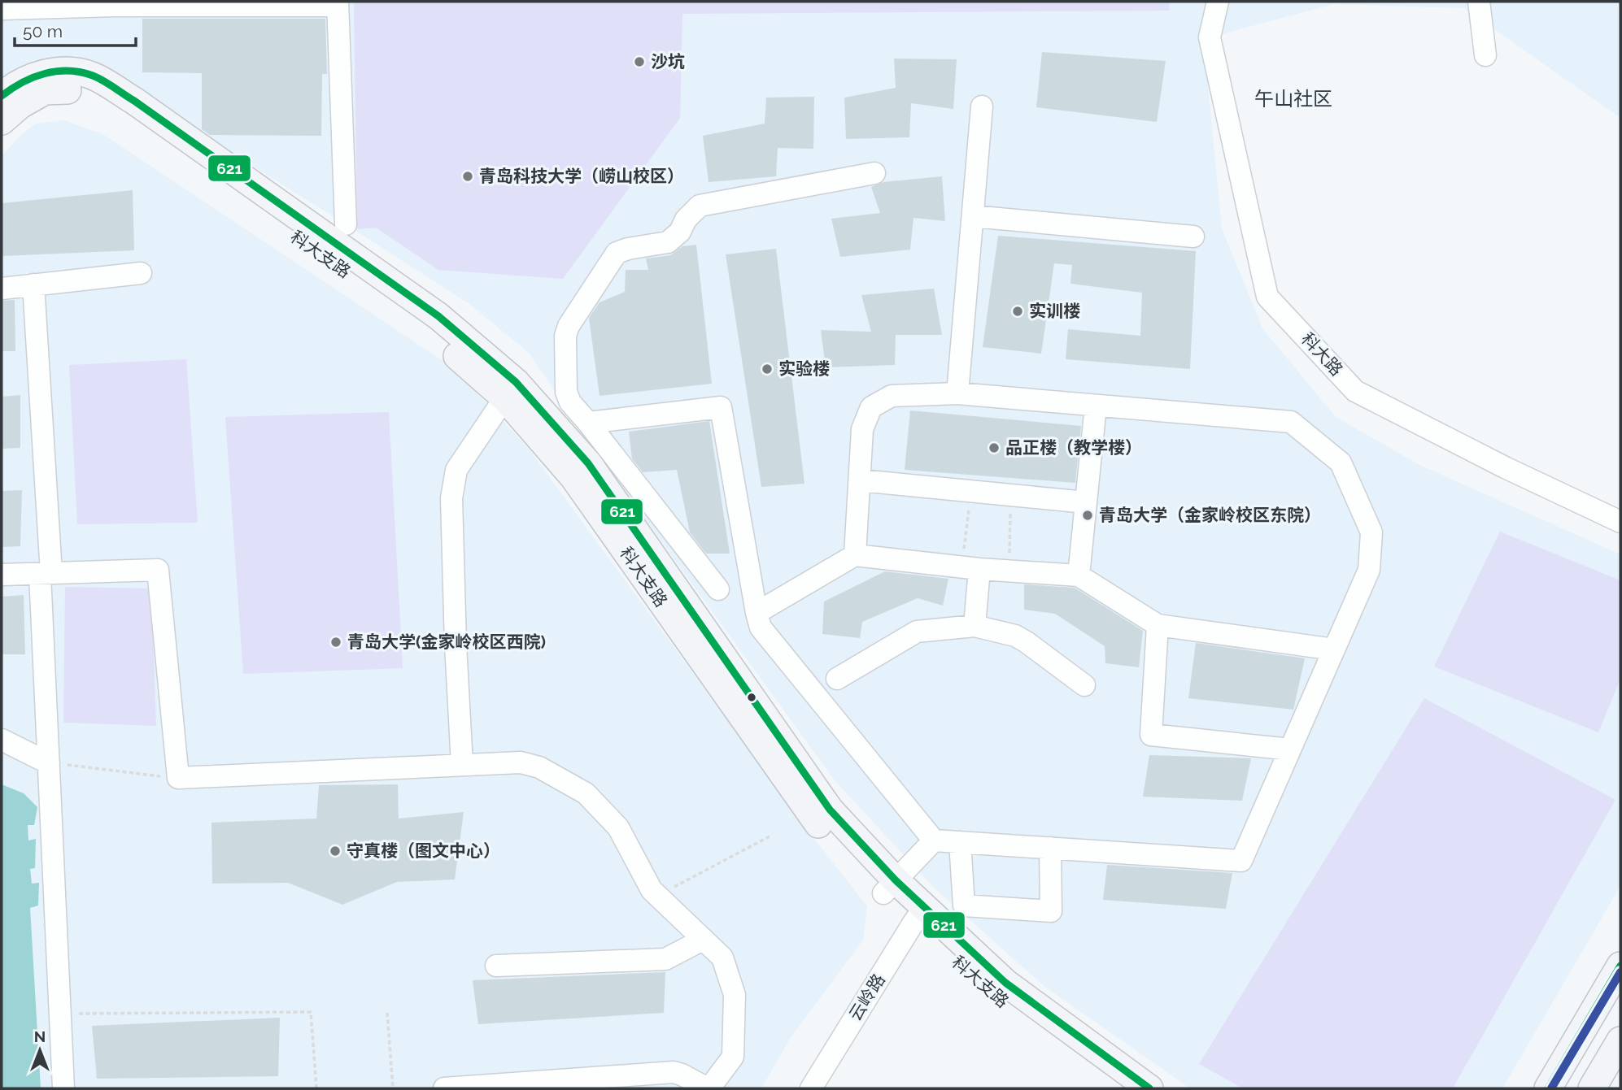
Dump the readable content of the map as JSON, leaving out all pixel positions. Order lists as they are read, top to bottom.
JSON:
{
  "streets": {
    "main road": ["科大支路"],
    "street": ["科大路", "云岭路"]
  },
  "crossings": [
    ["科大支路", "云岭路"]
  ],
  "districts": ["午山社区"],
  "places": [
    "沙坑",
    "青岛科技大学（崂山校区）",
    "实训楼",
    "实验楼",
    "品正楼（教学楼）",
    "青岛大学（金家岭校区东院）",
    "青岛大学(金家岭校区西院)",
    "守真楼（图文中心）"
  ],
  "lines": ["transit line 621"],
  "scale_bar": "50 m",
  "north": "top"
}
